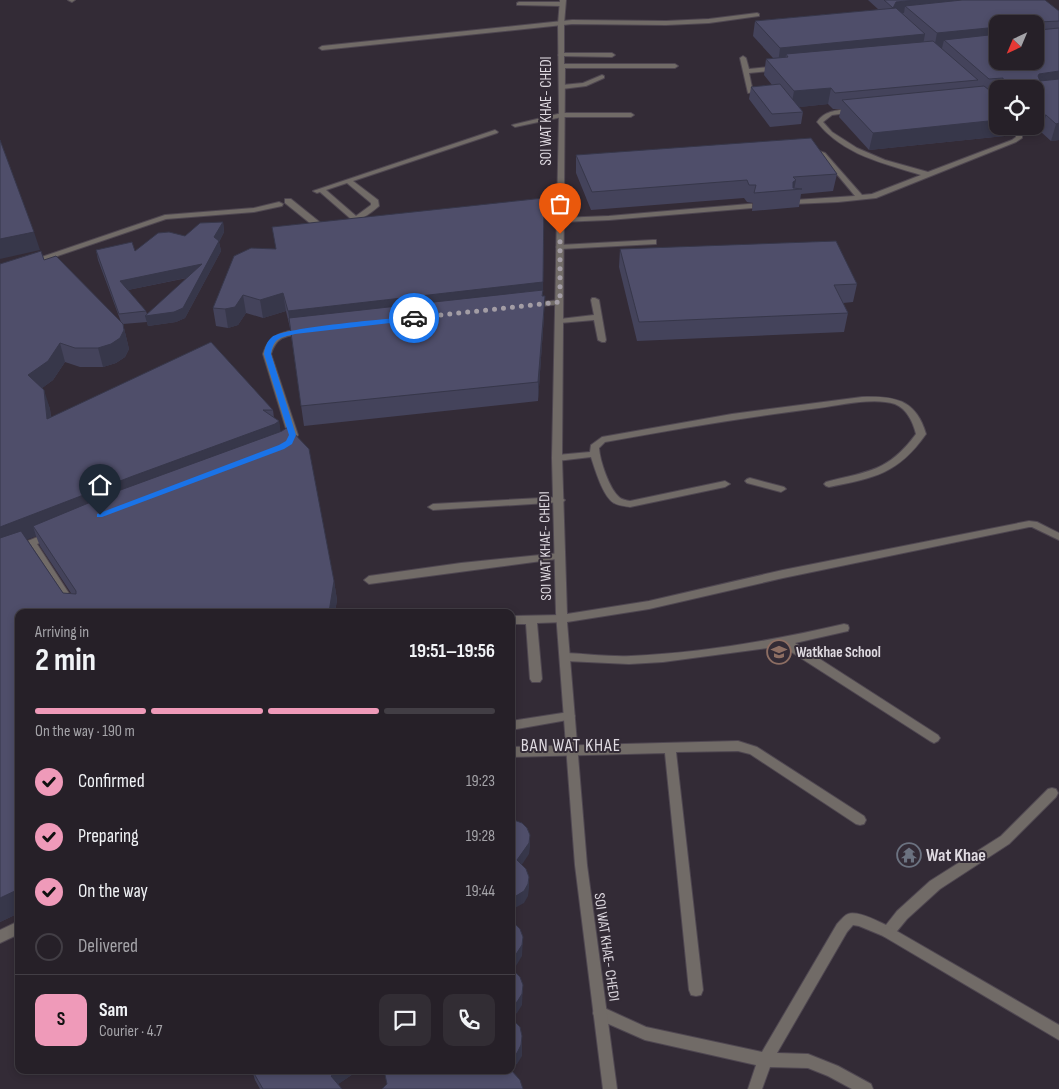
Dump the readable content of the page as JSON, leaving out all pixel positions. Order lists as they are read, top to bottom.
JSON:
{
  "streets": {
    "street": ["SOI WAT KHAE- CHEDI"]
  },
  "districts": ["BAN WAT KHAE"],
  "places": {
    "school or university": ["Watkhae School"],
    "temple": ["Wat Khae"]
  },
  "north": "bottom left",
  "page": {
    "heading": ["2 min", "Arriving in", "19:51–19:56"],
    "panel": ["Sam", "Courier · 4.7"],
    "bar": "On the way · 190 m",
    "list": [
      ["Confirmed", "19:23"],
      ["Preparing", "19:28"],
      ["On the way", "19:44"],
      "Delivered"
    ],
    "round": "S"
  }
}
